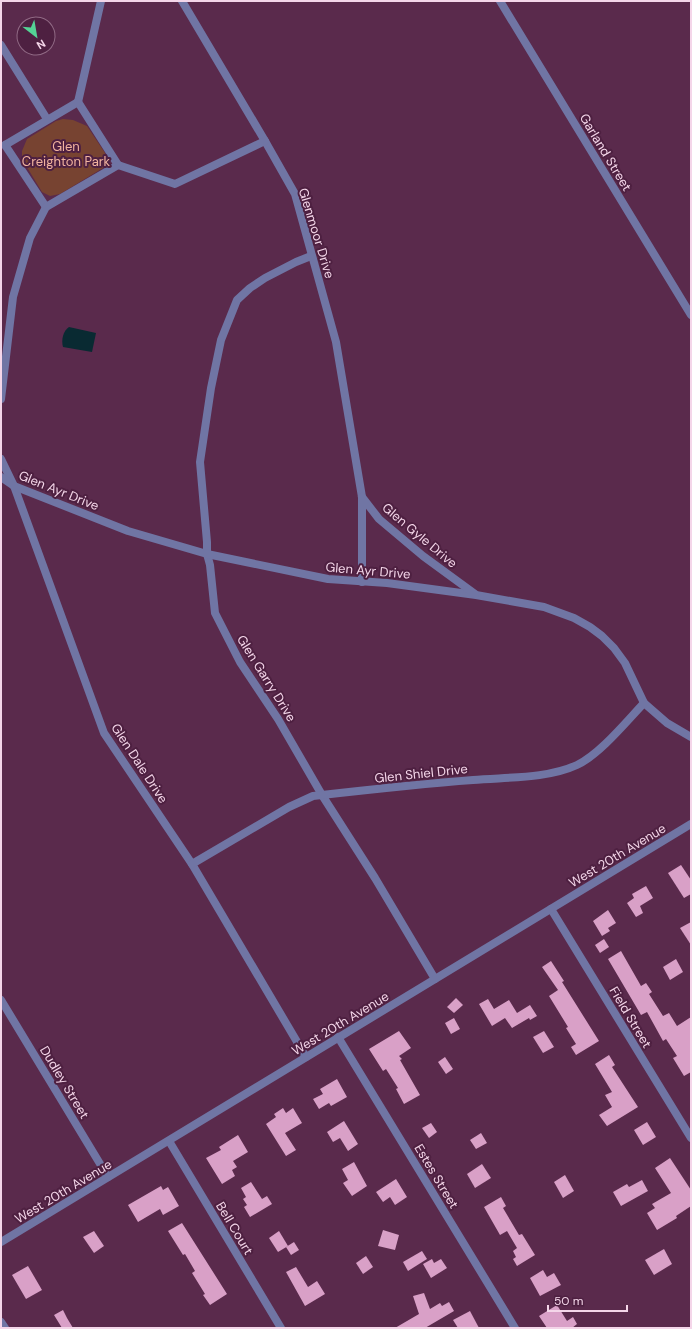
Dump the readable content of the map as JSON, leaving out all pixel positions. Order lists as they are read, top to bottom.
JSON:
{
  "streets": {
    "street": [
      "Garland Street",
      "Glenmoor Drive",
      "Glen Ayr Drive",
      "Glen Gyle Drive",
      "Glen Garry Drive",
      "Glen Dale Drive",
      "Glen Shiel Drive",
      "West 20th Avenue",
      "Field Street",
      "Dudley Street",
      "Estes Street",
      "Bell Court"
    ]
  },
  "crossings": [
    ["Glenmoor Drive", "Glen Gyle Drive"],
    ["Glenmoor Drive", "Glen Garry Drive"],
    ["Glen Ayr Drive", "Glen Gyle Drive"],
    ["Glen Ayr Drive", "Glen Garry Drive"],
    ["Glen Ayr Drive", "Glen Dale Drive"],
    ["Glen Ayr Drive", "Glen Shiel Drive"],
    ["Glen Garry Drive", "Glen Shiel Drive"],
    ["Glen Garry Drive", "West 20th Avenue"],
    ["Glen Dale Drive", "Glen Shiel Drive"],
    ["Glen Dale Drive", "West 20th Avenue"],
    ["West 20th Avenue", "Field Street"],
    ["West 20th Avenue", "Dudley Street"],
    ["West 20th Avenue", "Estes Street"],
    ["West 20th Avenue", "Bell Court"]
  ],
  "parks": ["Glen Creighton Park"],
  "scale_bar": "50 m",
  "north": "bottom right"
}
